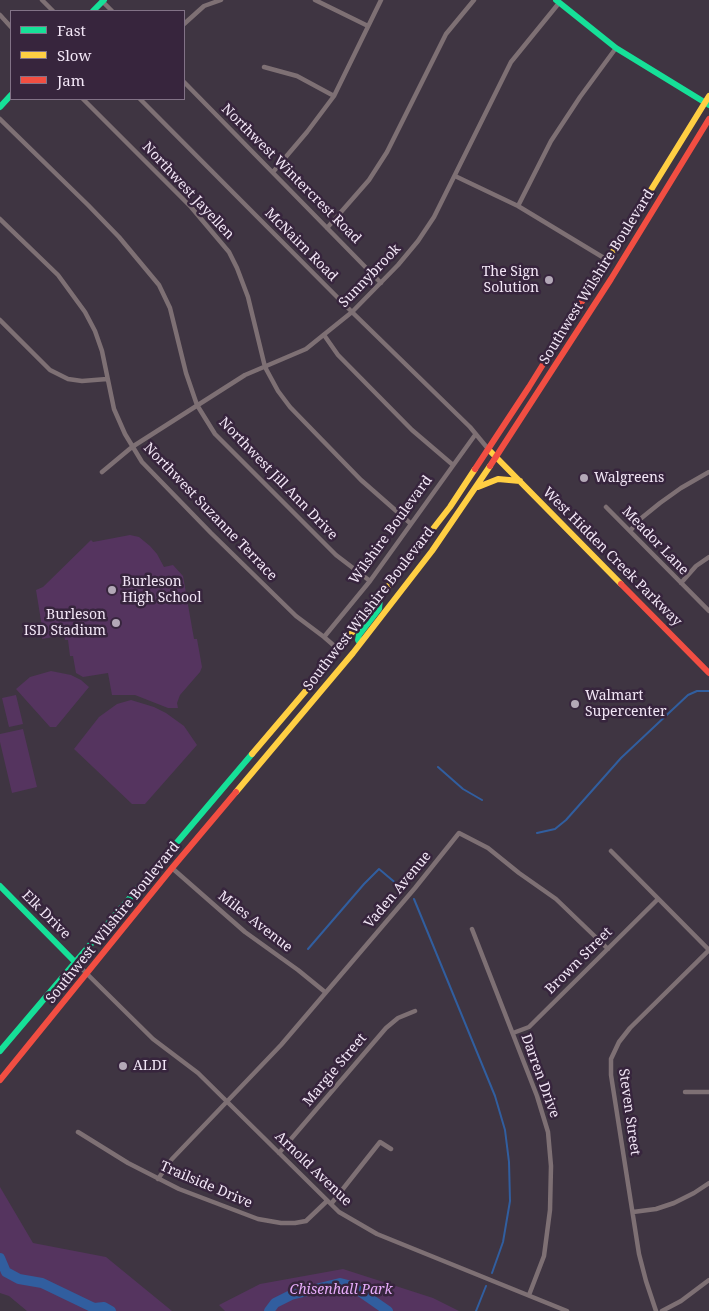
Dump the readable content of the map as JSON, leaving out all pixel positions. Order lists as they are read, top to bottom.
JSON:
{
  "streets": {
    "main road": ["Southwest Wilshire Boulevard", "West Hidden Creek Parkway", "Elk Drive"],
    "street": [
      "Northwest Wintercrest Road",
      "Northwest Jayellen",
      "McNairn Road",
      "Sunnybrook",
      "Northwest Jill Ann Drive",
      "Northwest Suzanne Terrace",
      "Wilshire Boulevard",
      "Meador Lane",
      "Vaden Avenue",
      "Miles Avenue",
      "Brown Street",
      "Margie Street",
      "Darren Drive",
      "Steven Street",
      "Arnold Avenue",
      "Trailside Drive"
    ]
  },
  "crossings": [
    ["Northwest Wintercrest Road", "Sunnybrook"],
    ["Northwest Jayellen", "Sunnybrook"],
    ["Northwest Jayellen", "Wilshire Boulevard"],
    ["McNairn Road", "Sunnybrook"],
    ["McNairn Road", "Southwest Wilshire Boulevard"],
    ["McNairn Road", "Wilshire Boulevard"],
    ["McNairn Road", "West Hidden Creek Parkway"],
    ["Sunnybrook", "Northwest Jill Ann Drive"],
    ["Sunnybrook", "Northwest Suzanne Terrace"],
    ["Southwest Wilshire Boulevard", "Northwest Suzanne Terrace"],
    ["Southwest Wilshire Boulevard", "West Hidden Creek Parkway"],
    ["Southwest Wilshire Boulevard", "Elk Drive"],
    ["Southwest Wilshire Boulevard", "Miles Avenue"],
    ["Southwest Wilshire Boulevard", "Arnold Avenue"],
    ["Northwest Jill Ann Drive", "Wilshire Boulevard"],
    ["Northwest Suzanne Terrace", "Wilshire Boulevard"],
    ["Vaden Avenue", "Miles Avenue"],
    ["Vaden Avenue", "Brown Street"],
    ["Vaden Avenue", "Arnold Avenue"],
    ["Vaden Avenue", "Trailside Drive"],
    ["Elk Drive", "Arnold Avenue"],
    ["Brown Street", "Darren Drive"],
    ["Margie Street", "Arnold Avenue"],
    ["Darren Drive", "Arnold Avenue"],
    ["Arnold Avenue", "Trailside Drive"]
  ],
  "parks": ["Chisenhall Park"],
  "places": [
    "The Sign Solution",
    "Walgreens",
    "Burleson High School",
    "Burleson ISD Stadium",
    "Walmart Supercenter",
    "ALDI"
  ],
  "legend": ["Fast", "Slow", "Jam"]
}
